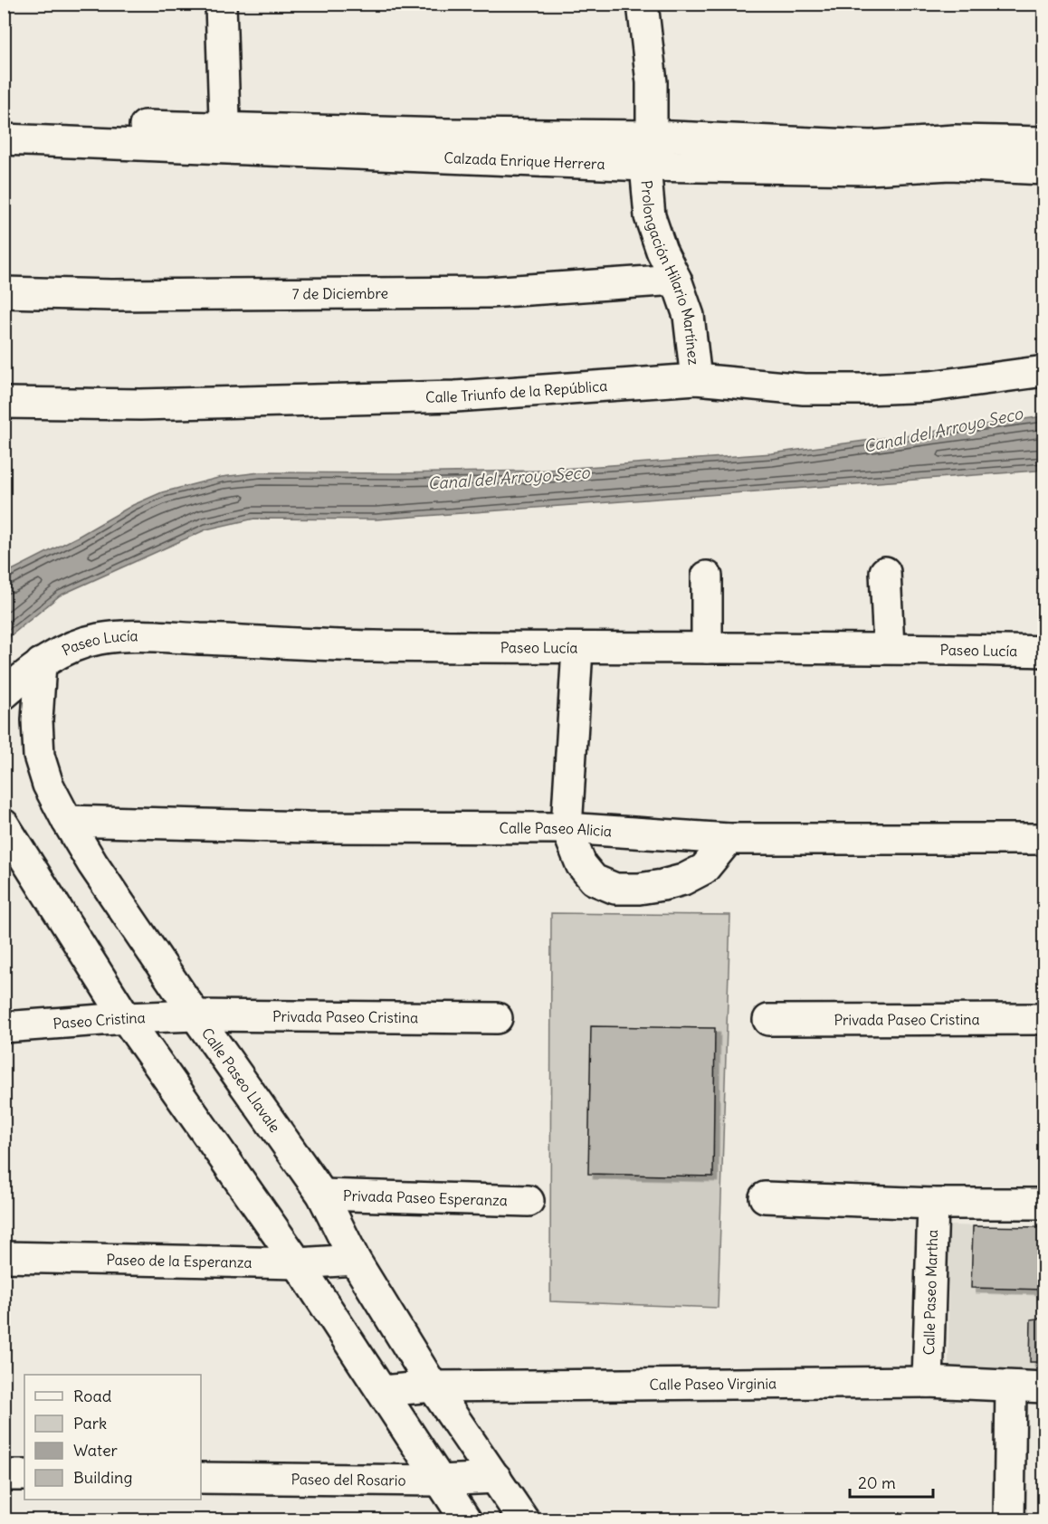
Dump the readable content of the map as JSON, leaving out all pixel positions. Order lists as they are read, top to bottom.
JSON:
{
  "streets": {
    "street": [
      "Calzada Enrique Herrera",
      "Prolongación Hilario Martínez",
      "7 de Diciembre",
      "Calle Triunfo de la República",
      "Paseo Lucía",
      "Calle Paseo Alicia",
      "Privada Paseo Cristina",
      "Paseo Cristina",
      "Calle Paseo Llavale",
      "Privada Paseo Esperanza",
      "Paseo de la Esperanza",
      "Calle Paseo Martha",
      "Calle Paseo Virginia",
      "Paseo del Rosario"
    ]
  },
  "crossings": [
    ["Calzada Enrique Herrera", "Prolongación Hilario Martínez"],
    ["Prolongación Hilario Martínez", "7 de Diciembre"],
    ["Prolongación Hilario Martínez", "Calle Triunfo de la República"],
    ["Paseo Lucía", "Calle Paseo Llavale"],
    ["Calle Paseo Alicia", "Calle Paseo Llavale"],
    ["Privada Paseo Cristina", "Paseo Cristina"],
    ["Privada Paseo Cristina", "Calle Paseo Llavale"],
    ["Paseo Cristina", "Calle Paseo Llavale"],
    ["Calle Paseo Llavale", "Privada Paseo Esperanza"],
    ["Calle Paseo Llavale", "Paseo de la Esperanza"],
    ["Calle Paseo Llavale", "Calle Paseo Virginia"],
    ["Calle Paseo Llavale", "Paseo del Rosario"],
    ["Calle Paseo Martha", "Calle Paseo Virginia"]
  ],
  "water": ["Canal del Arroyo Seco"],
  "legend": [
    "Road",
    "Park",
    "Water",
    "Building"
  ],
  "scale_bar": "20 m"
}
